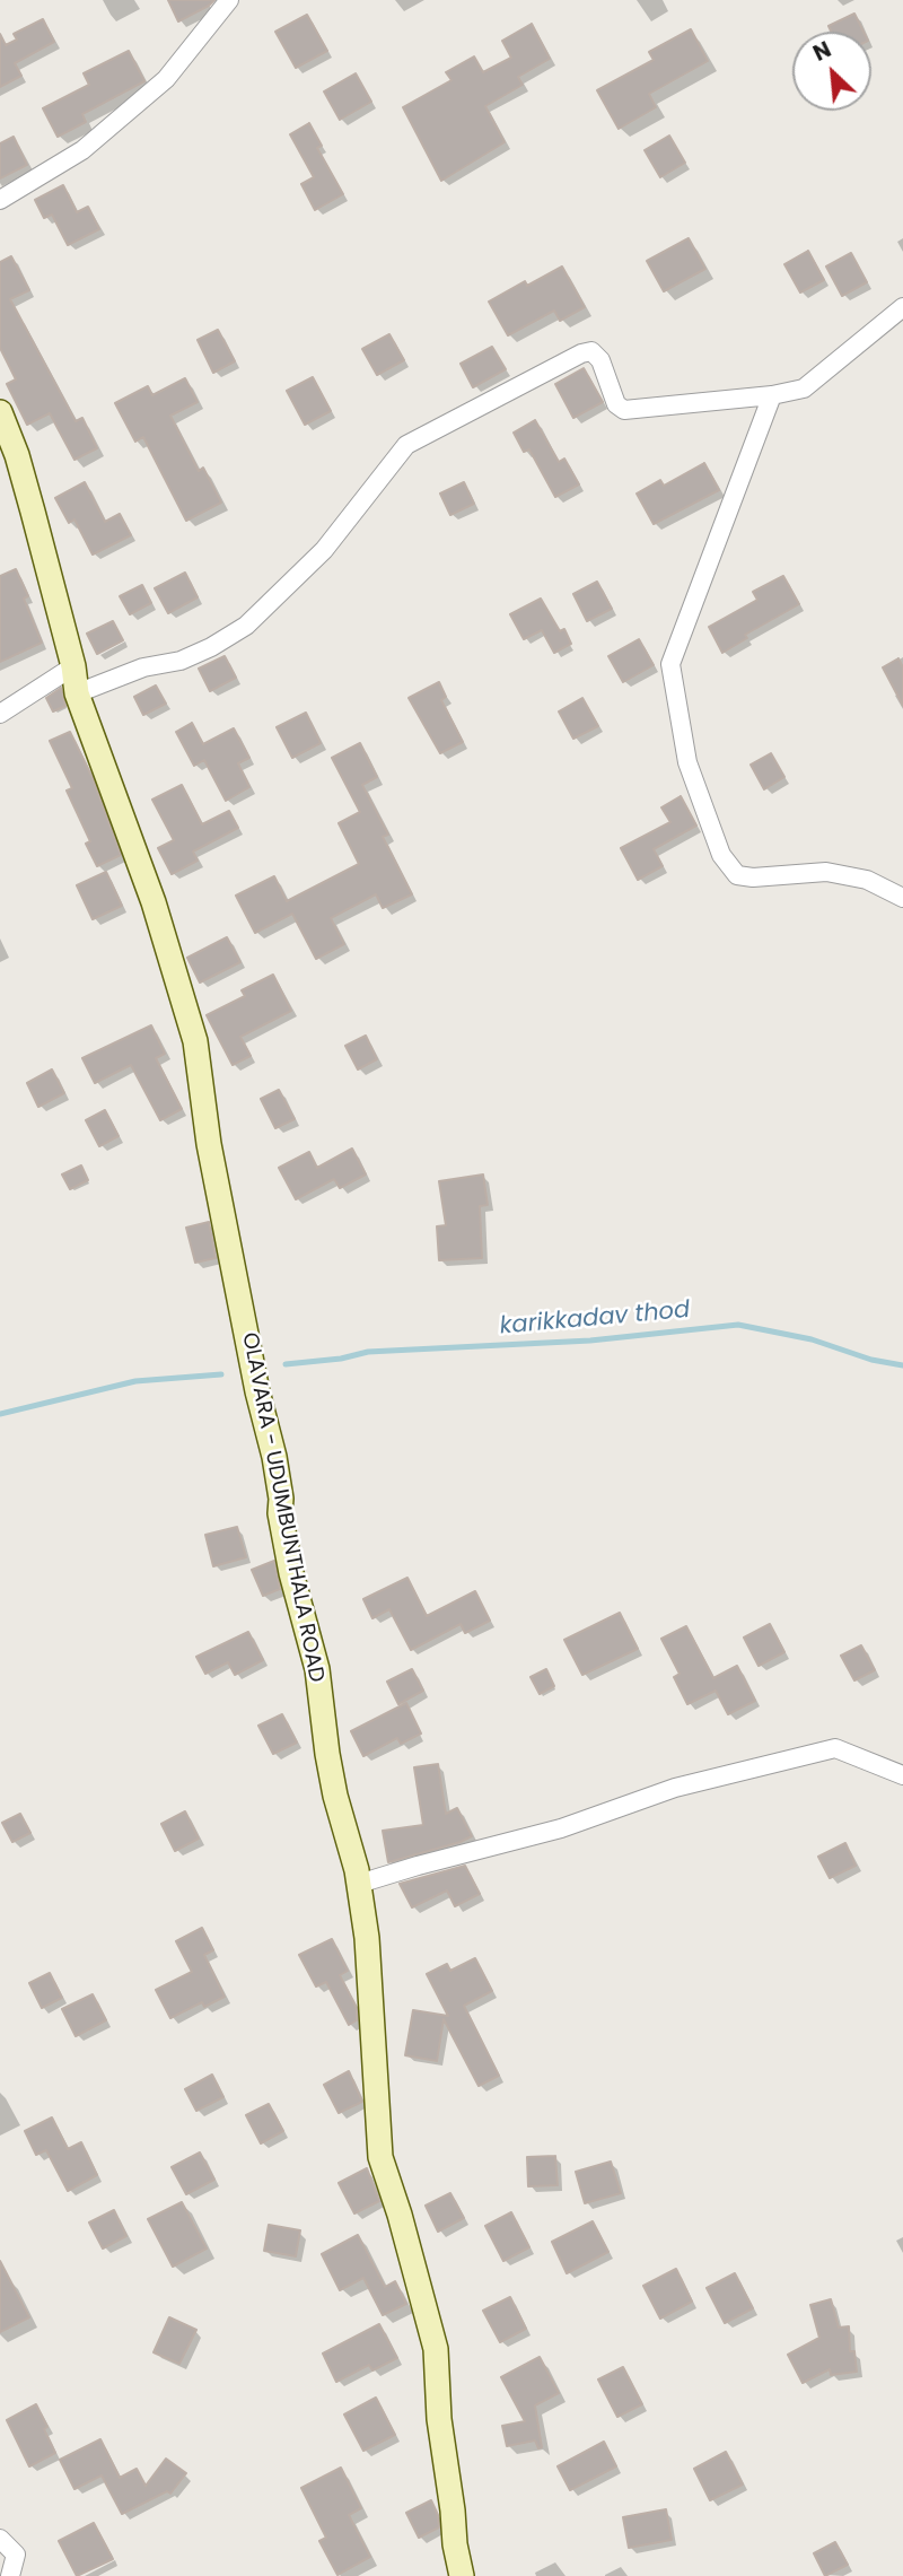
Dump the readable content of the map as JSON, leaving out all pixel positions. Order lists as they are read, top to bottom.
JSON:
{
  "streets": {
    "main road": ["OLAVARA - UDUMBUNTHALA ROAD"]
  },
  "water": ["karikkadav thod"],
  "north": "top left"
}
